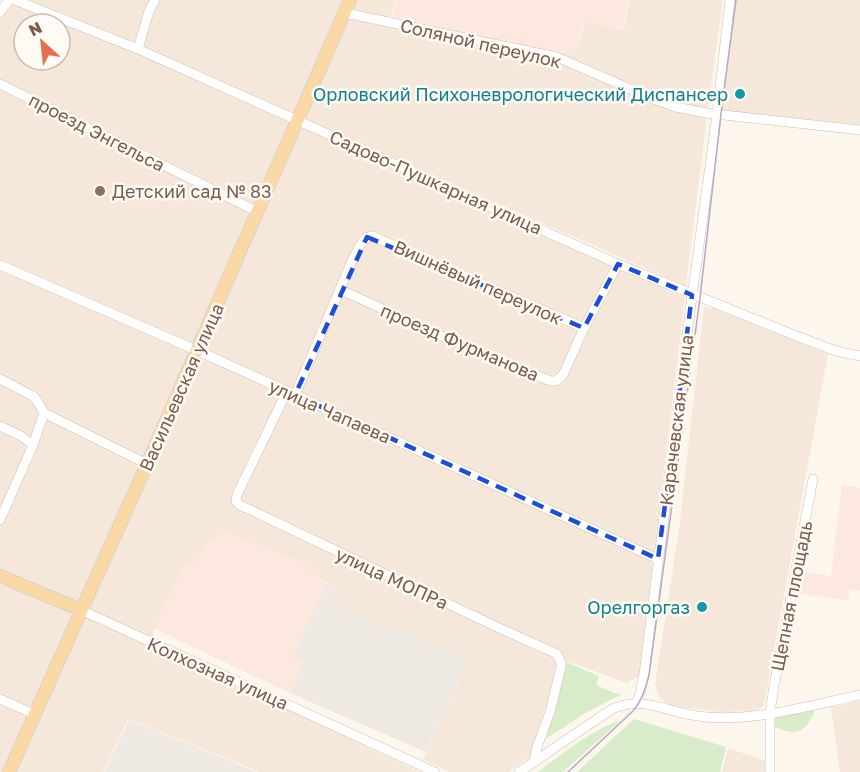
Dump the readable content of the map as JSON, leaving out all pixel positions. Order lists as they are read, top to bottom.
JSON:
{
  "streets": {
    "main road": ["Васильевская улица", "Колхозная улица"],
    "street": [
      "Соляной переулок",
      "проезд Энгельса",
      "Садово-Пушкарная улица",
      "Вишнёвый переулок",
      "проезд Фурманова",
      "улица Чапаева",
      "Карачевская улица",
      "улица МОПРа",
      "Щепная площадь"
    ]
  },
  "crossings": [
    ["Соляной переулок", "Васильевская улица"],
    ["Соляной переулок", "Карачевская улица"],
    ["проезд Энгельса", "Васильевская улица"],
    ["Садово-Пушкарная улица", "проезд Фурманова"],
    ["Садово-Пушкарная улица", "Васильевская улица"],
    ["Садово-Пушкарная улица", "Карачевская улица"],
    ["Вишнёвый переулок", "проезд Фурманова"],
    ["Васильевская улица", "улица Чапаева"],
    ["Васильевская улица", "Колхозная улица"],
    ["улица Чапаева", "Карачевская улица"],
    ["улица Чапаева", "улица МОПРа"]
  ],
  "places": ["Орловский Психоневрологический Диспансер", "Детский сад № 83", "Орелгоргаз"],
  "north": "top left"
}
